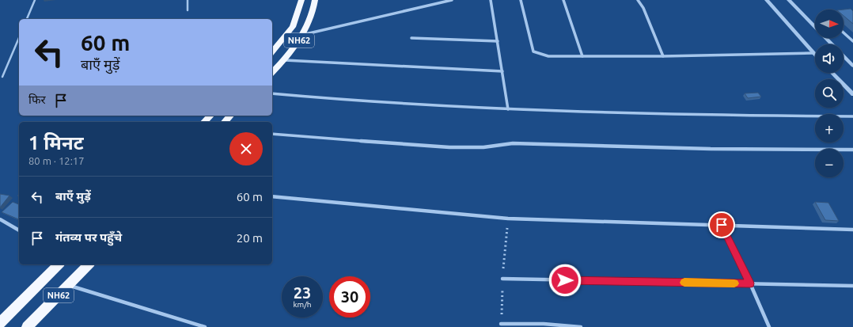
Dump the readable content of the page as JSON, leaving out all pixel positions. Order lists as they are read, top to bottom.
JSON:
{
  "streets": {
    "highway": ["NH62"]
  },
  "north": "right",
  "page": {
    "map_buttons": ["+", "−"],
    "turn": ["60 m", "बाएँ मुड़ें"],
    "then": "फिर",
    "heading": ["1 मिनट", "80 m · 12:17"],
    "list": [
      {
        "name": "बाएँ मुड़ें",
        "value": "60 m"
      },
      {
        "name": "गंतव्य पर पहुँचे",
        "value": "20 m"
      }
    ],
    "speed": "23 km/h",
    "limit": "30"
  }
}
